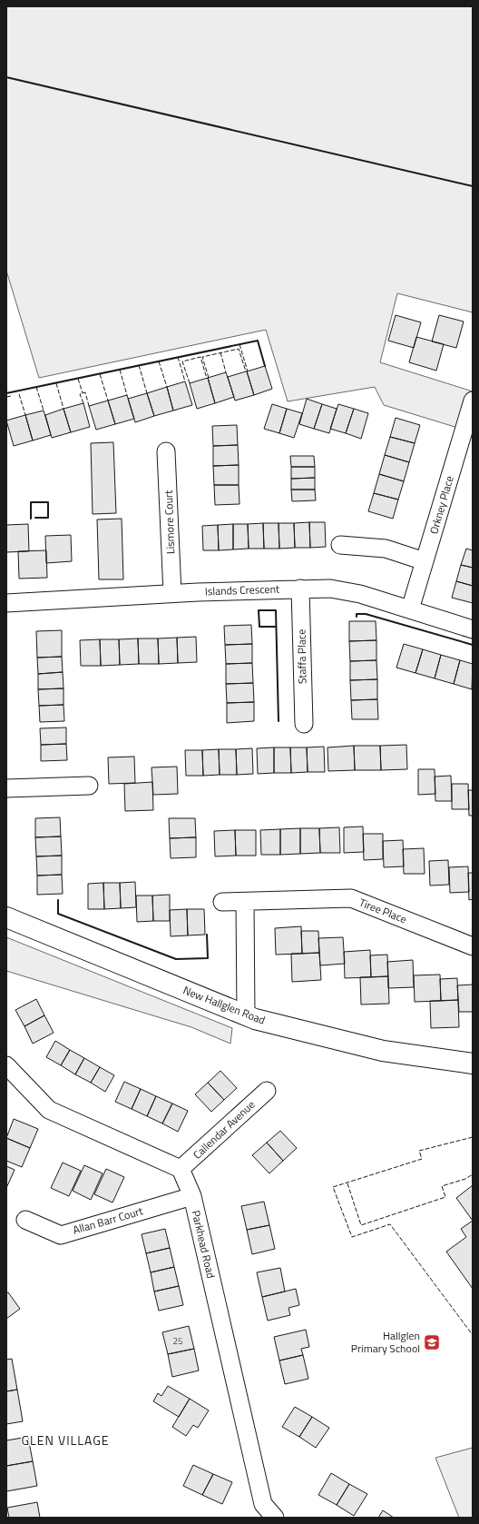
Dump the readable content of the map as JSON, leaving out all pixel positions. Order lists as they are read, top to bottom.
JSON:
{
  "streets": {
    "street": [
      "Orkney Place",
      "Lismore Court",
      "Islands Crescent",
      "Staffa Place",
      "Tiree Place",
      "New Hallglen Road",
      "Callendar Avenue",
      "Allan Barr Court",
      "Parkhead Road"
    ]
  },
  "crossings": [
    ["Orkney Place", "Islands Crescent"],
    ["Lismore Court", "Islands Crescent"],
    ["Islands Crescent", "Staffa Place"],
    ["Callendar Avenue", "Parkhead Road"],
    ["Allan Barr Court", "Parkhead Road"]
  ],
  "districts": ["GLEN VILLAGE"],
  "places": {
    "school or university": ["Hallglen Primary School"]
  },
  "house_numbers": ["25"]
}
